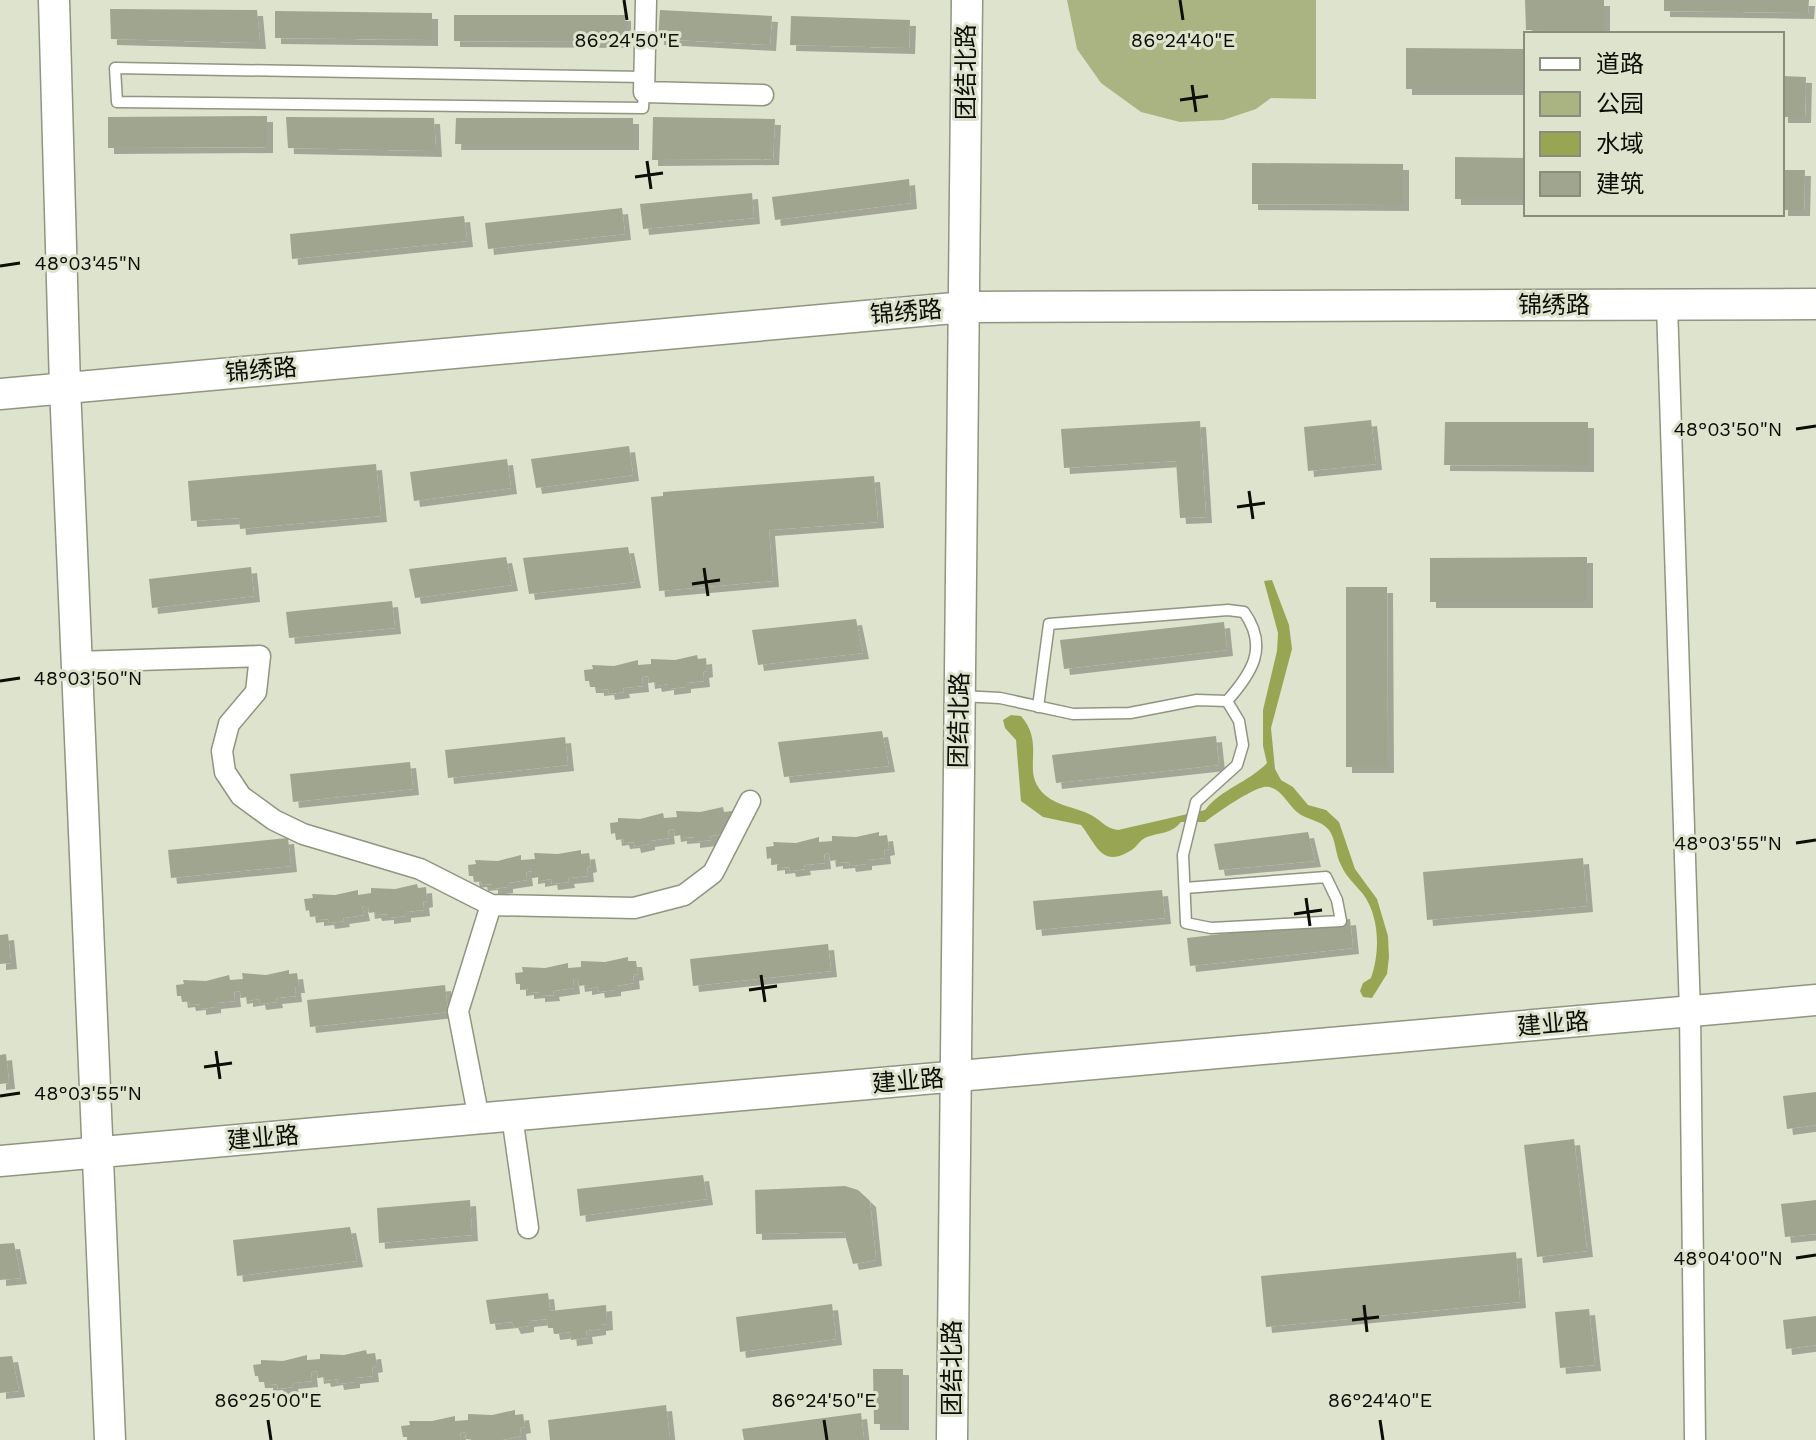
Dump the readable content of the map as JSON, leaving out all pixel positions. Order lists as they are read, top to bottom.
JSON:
{
  "streets": {
    "street": ["团结北路", "锦绣路", "建业路"]
  },
  "crossings": [
    ["团结北路", "锦绣路"],
    ["团结北路", "建业路"]
  ],
  "legend": [
    "道路",
    "公园",
    "水域",
    "建筑"
  ],
  "coordinates": [
    "86°24'50\"E",
    "86°24'40\"E",
    "48°03'45\"N",
    "48°03'50\"N",
    "48°03'55\"N",
    "48°04'00\"N",
    "86°25'00\"E"
  ]
}
